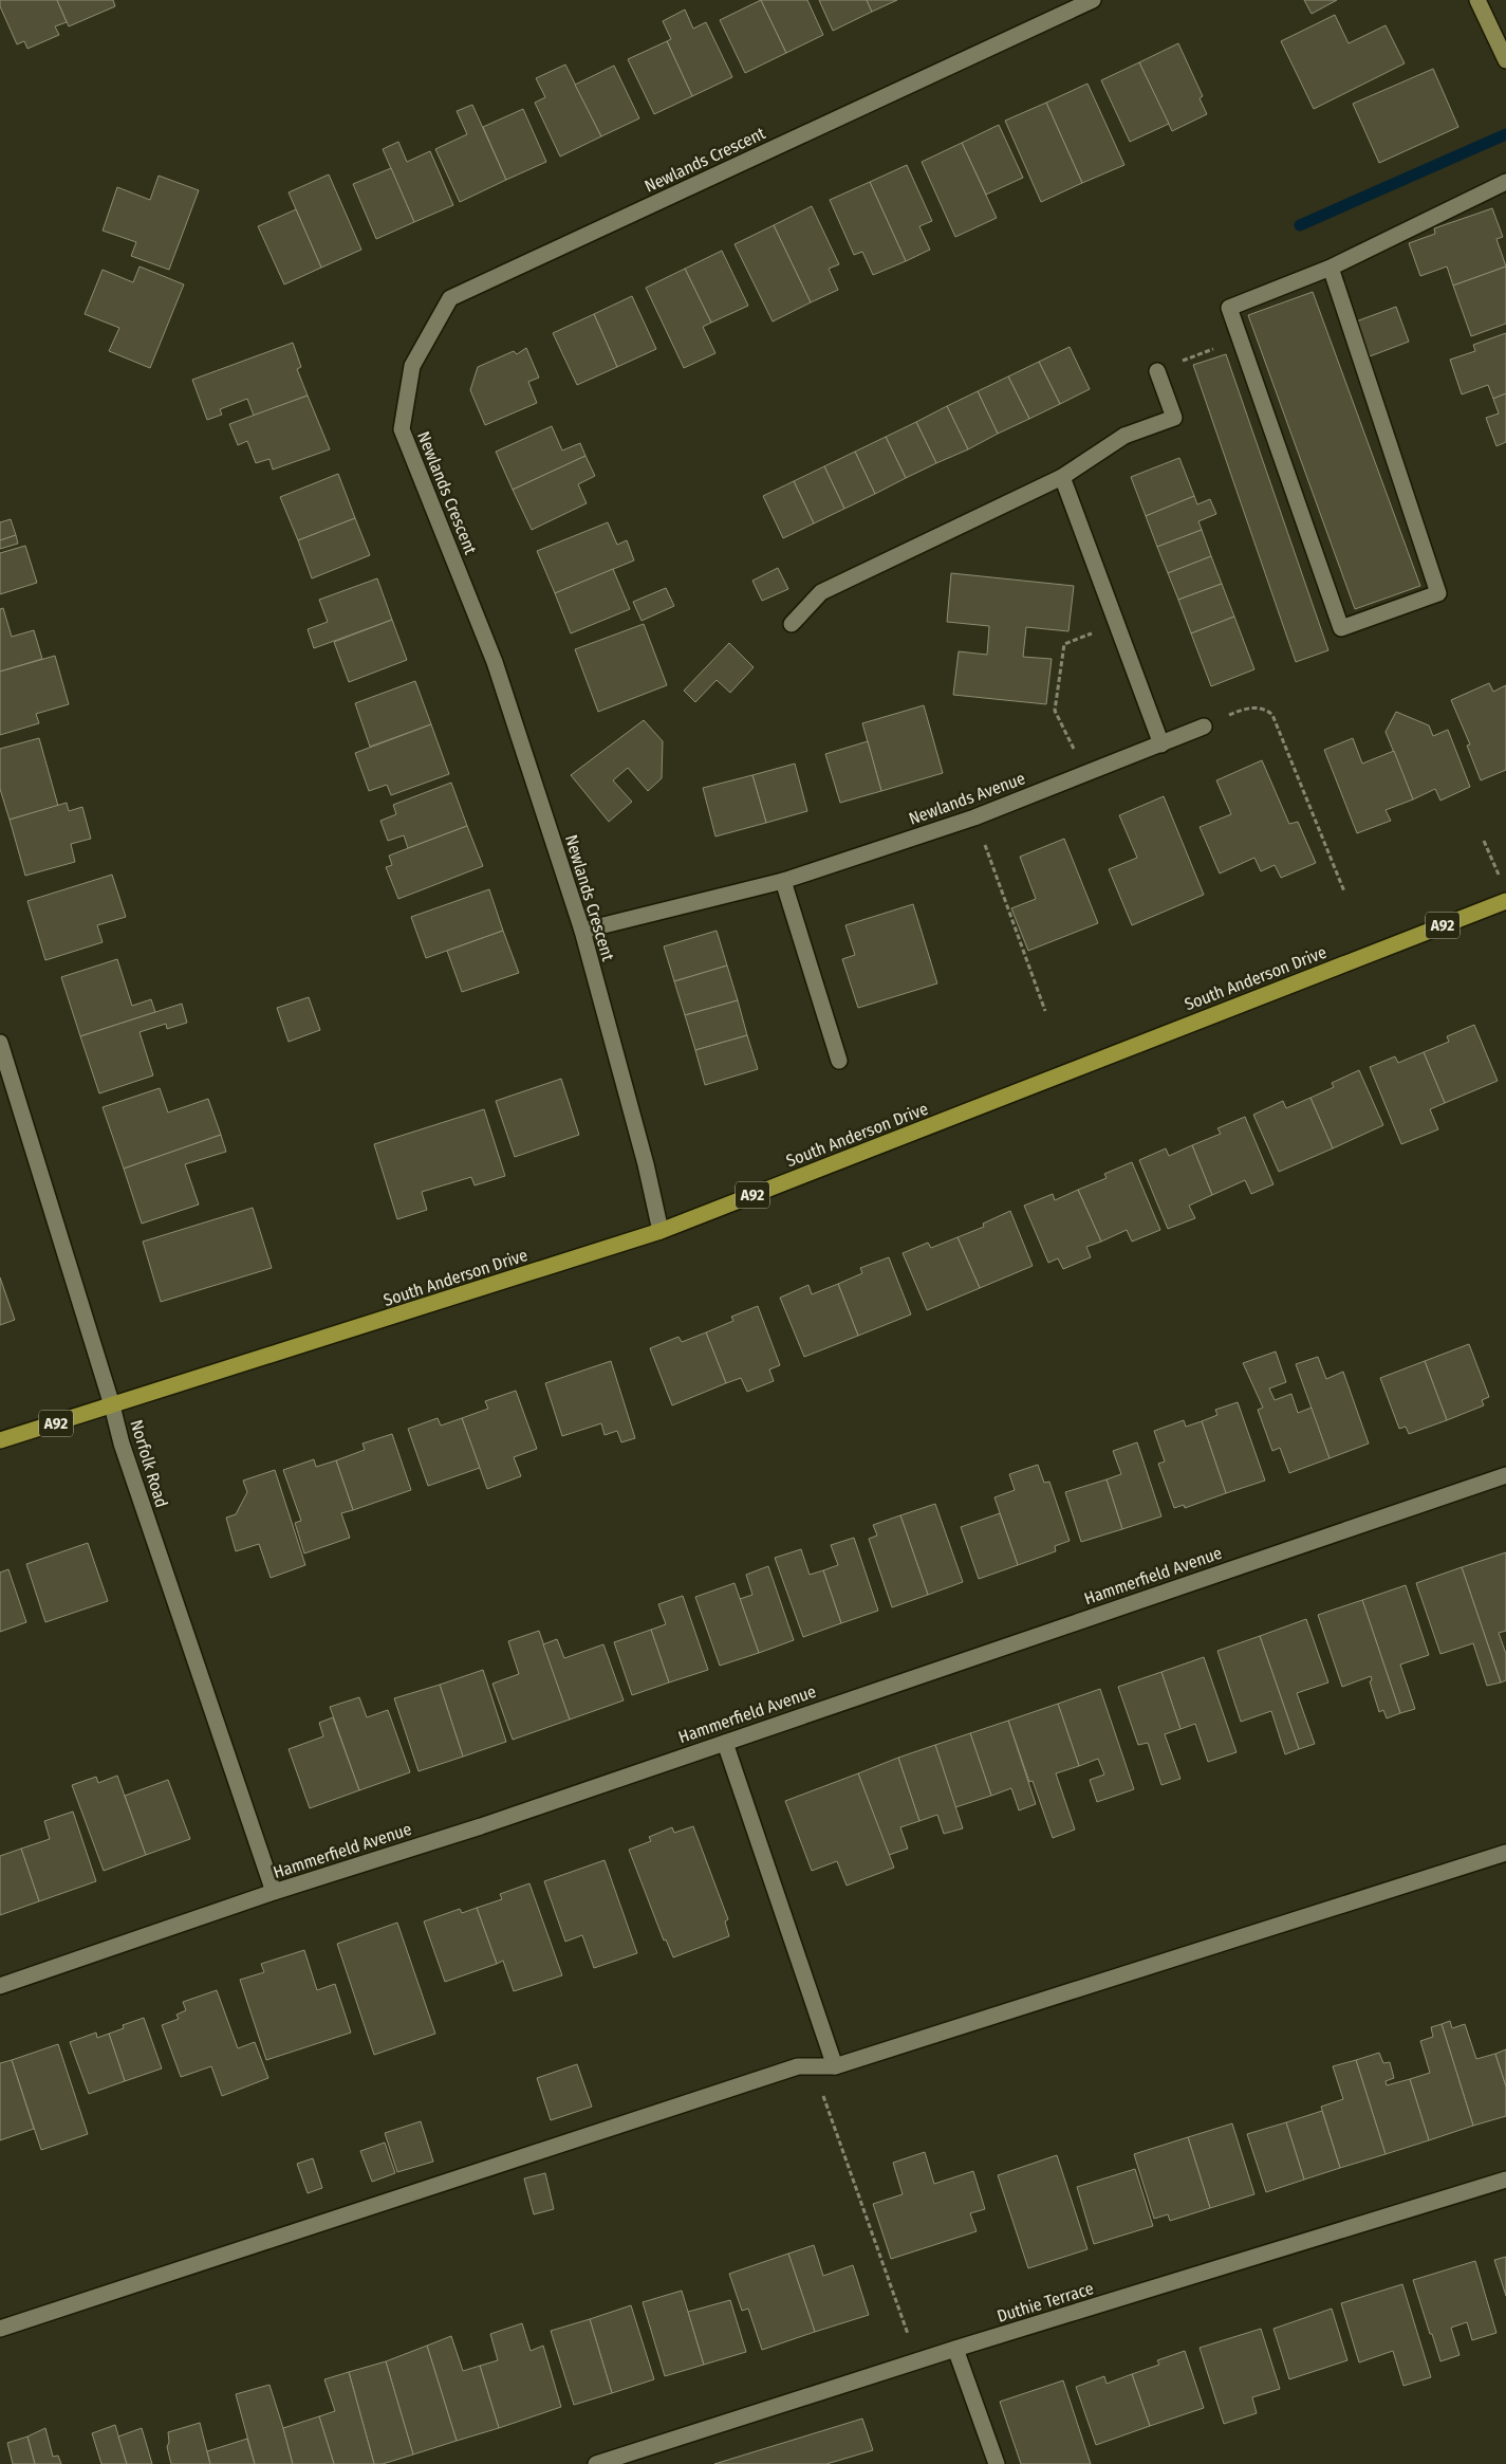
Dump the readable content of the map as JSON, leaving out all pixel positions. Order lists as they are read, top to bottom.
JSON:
{
  "streets": {
    "main road": ["A92", "South Anderson Drive"],
    "street": [
      "Newlands Crescent",
      "Newlands Avenue",
      "Norfolk Road",
      "Hammerfield Avenue",
      "Duthie Terrace"
    ]
  },
  "crossings": [
    ["Newlands Crescent", "Newlands Avenue"],
    ["Newlands Crescent", "South Anderson Drive"],
    ["South Anderson Drive", "Norfolk Road"],
    ["Norfolk Road", "Hammerfield Avenue"]
  ]
}
